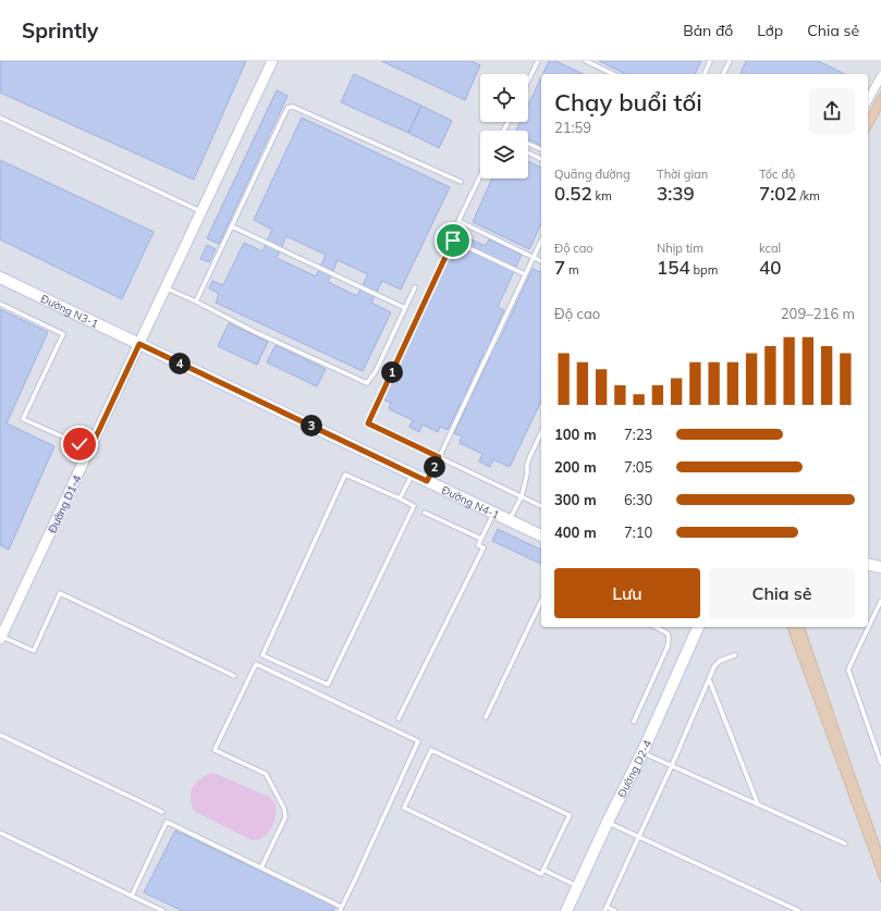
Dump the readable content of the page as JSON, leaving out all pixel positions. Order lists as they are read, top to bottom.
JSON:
{
  "streets": {
    "main road": ["Đường N3-1", "Đường N4-1", "Đường D2-4"],
    "street": ["Đường D1-4"]
  },
  "crossings": [
    ["Đường N3-1", "Đường N4-1"],
    ["Đường N3-1", "Đường D1-4"],
    ["Đường N4-1", "Đường D1-4"]
  ],
  "page": {
    "header": "Sprintly",
    "nav": ["Bản đồ", "Lớp", "Chia sẻ"],
    "heading": ["Chạy buổi tối", "21:59"],
    "stats": [
      ["Quãng đường", "0.52 km"],
      ["Thời gian", "3:39"],
      ["Tốc độ", "7:02 /km"],
      ["Độ cao", "7 m"],
      ["Nhịp tim", "154 bpm"],
      ["kcal", "40"]
    ],
    "chart": ["Độ cao", "209–216 m"],
    "pins": [
      "4",
      "1",
      "3",
      "2"
    ],
    "list": [
      {
        "name": "100 m",
        "note": "7:23"
      },
      {
        "name": "200 m",
        "note": "7:05"
      },
      {
        "name": "300 m",
        "note": "6:30"
      },
      {
        "name": "400 m",
        "note": "7:10"
      }
    ],
    "buttons": ["Lưu", "Chia sẻ"]
  }
}
